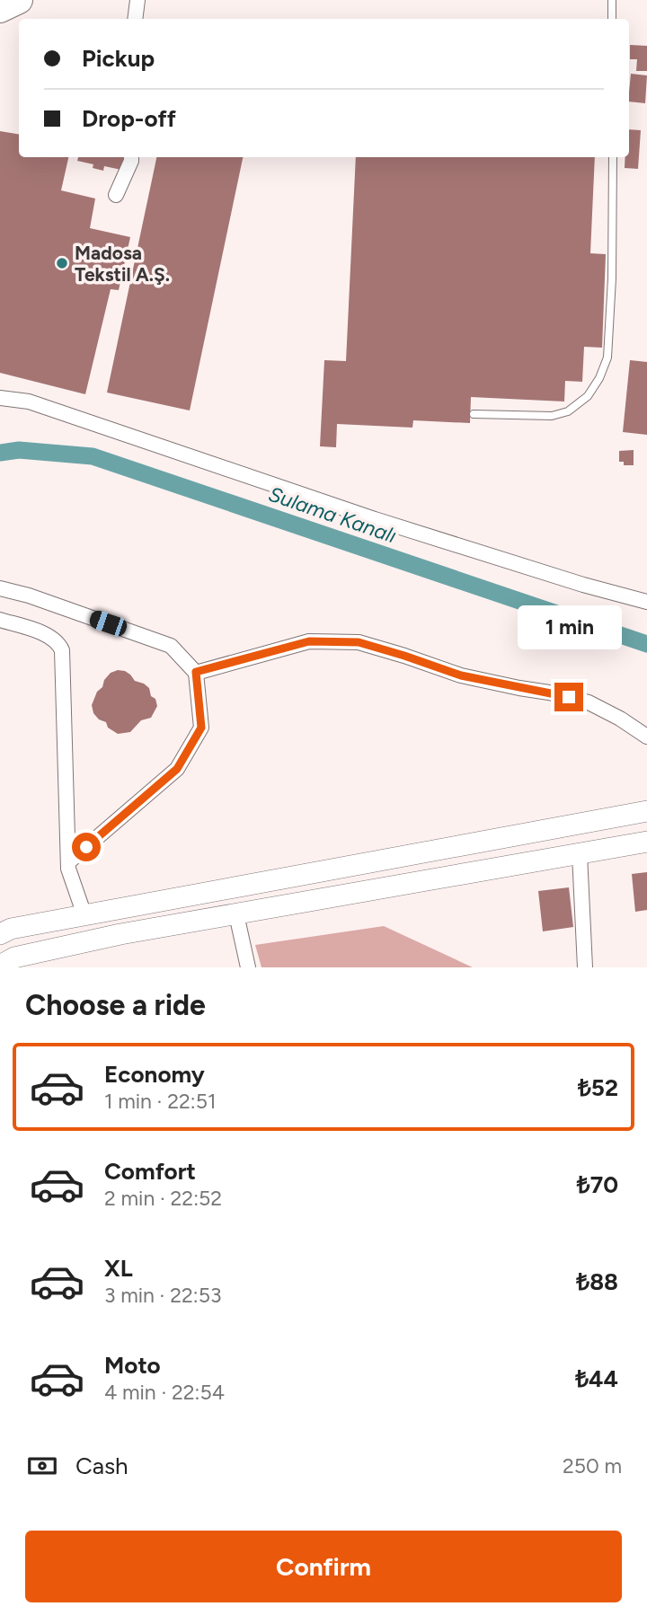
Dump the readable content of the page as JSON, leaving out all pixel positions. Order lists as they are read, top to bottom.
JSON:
{
  "water": ["Sulama Kanalı"],
  "places": ["Madosa Tekstil A.Ş."],
  "page": {
    "banner": ["Pickup", "Drop-off"],
    "bubble": "1 min",
    "heading": "Choose a ride",
    "list": [
      {
        "name": "Economy",
        "note": "1 min · 22:51",
        "value": "₺52"
      },
      {
        "name": "Comfort",
        "note": "2 min · 22:52",
        "value": "₺70"
      },
      {
        "name": "XL",
        "note": "3 min · 22:53",
        "value": "₺88"
      },
      {
        "name": "Moto",
        "note": "4 min · 22:54",
        "value": "₺44"
      }
    ],
    "pay": ["Cash", "250 m"],
    "buttons": "Confirm"
  }
}
